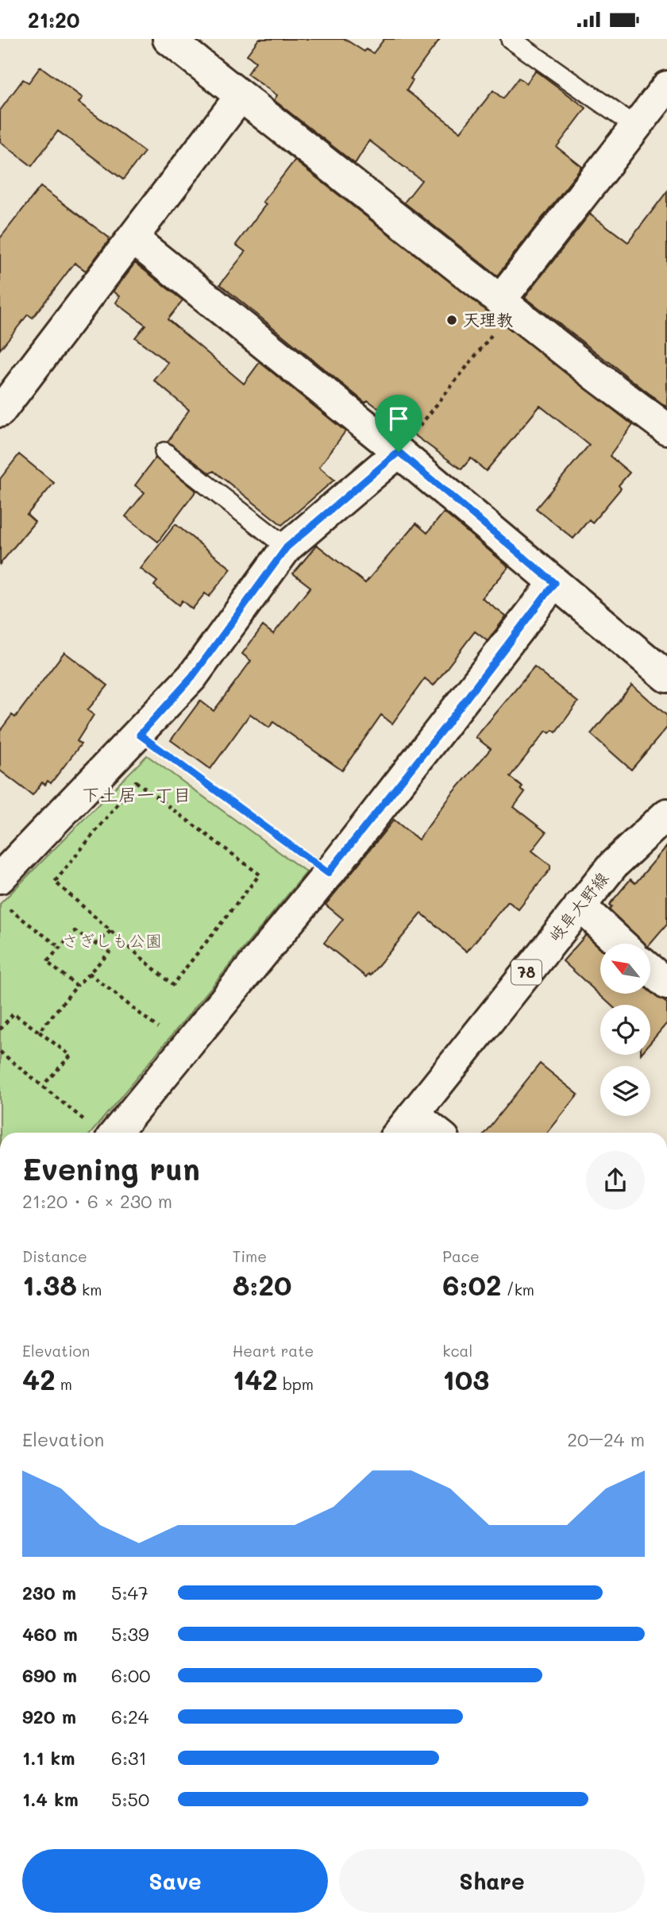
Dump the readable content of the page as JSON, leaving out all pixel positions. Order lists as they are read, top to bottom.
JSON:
{
  "streets": {
    "street": ["岐阜大野線", "78"]
  },
  "districts": ["下土居一丁目"],
  "parks": ["さぎしも公園"],
  "places": ["天理教"],
  "north": "top left",
  "page": {
    "status": "21:20",
    "heading": ["Evening run", "21:20 · 6 × 230 m"],
    "stats": [
      ["Distance", "1.38 km"],
      ["Time", "8:20"],
      ["Pace", "6:02 /km"],
      ["Elevation", "42 m"],
      ["Heart rate", "142 bpm"],
      ["kcal", "103"]
    ],
    "chart": ["Elevation", "20–24 m"],
    "list": [
      {
        "name": "230 m",
        "note": "5:47"
      },
      {
        "name": "460 m",
        "note": "5:39"
      },
      {
        "name": "690 m",
        "note": "6:00"
      },
      {
        "name": "920 m",
        "note": "6:24"
      },
      {
        "name": "1.1 km",
        "note": "6:31"
      },
      {
        "name": "1.4 km",
        "note": "5:50"
      }
    ],
    "buttons": ["Save", "Share"]
  }
}
